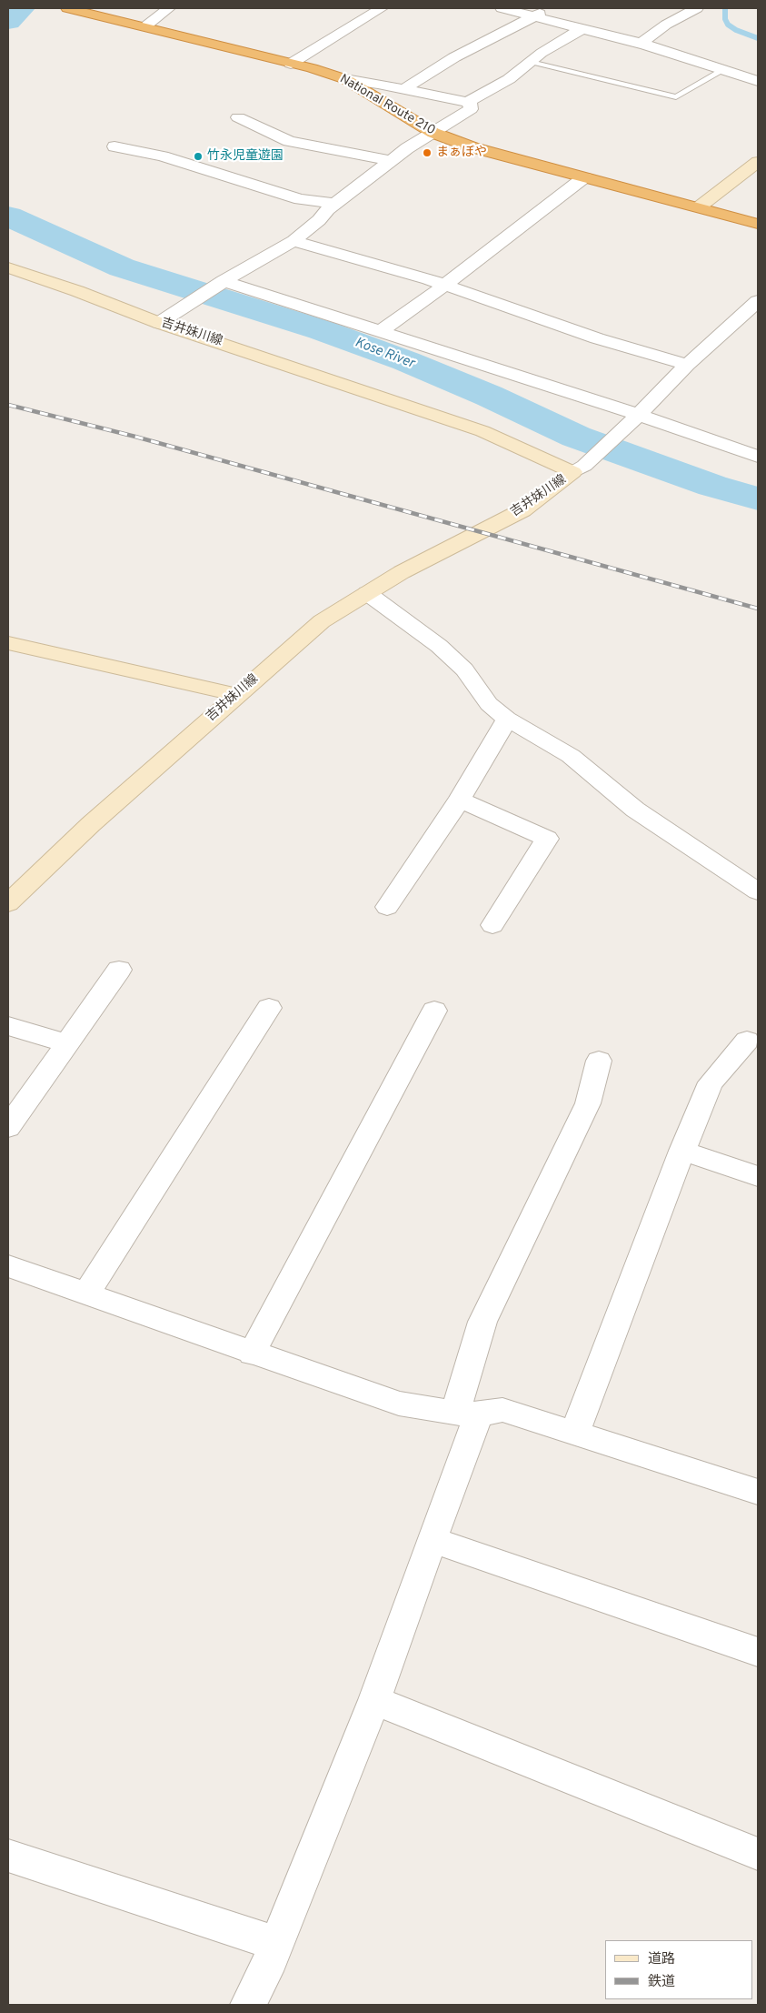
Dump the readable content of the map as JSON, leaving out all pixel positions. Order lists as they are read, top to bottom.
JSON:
{
  "streets": {
    "highway": ["National Route 210"],
    "main road": ["吉井妹川線"]
  },
  "water": ["Kose River"],
  "places": ["まぁぼや", "竹永児童遊園"],
  "legend": ["道路", "鉄道"]
}
